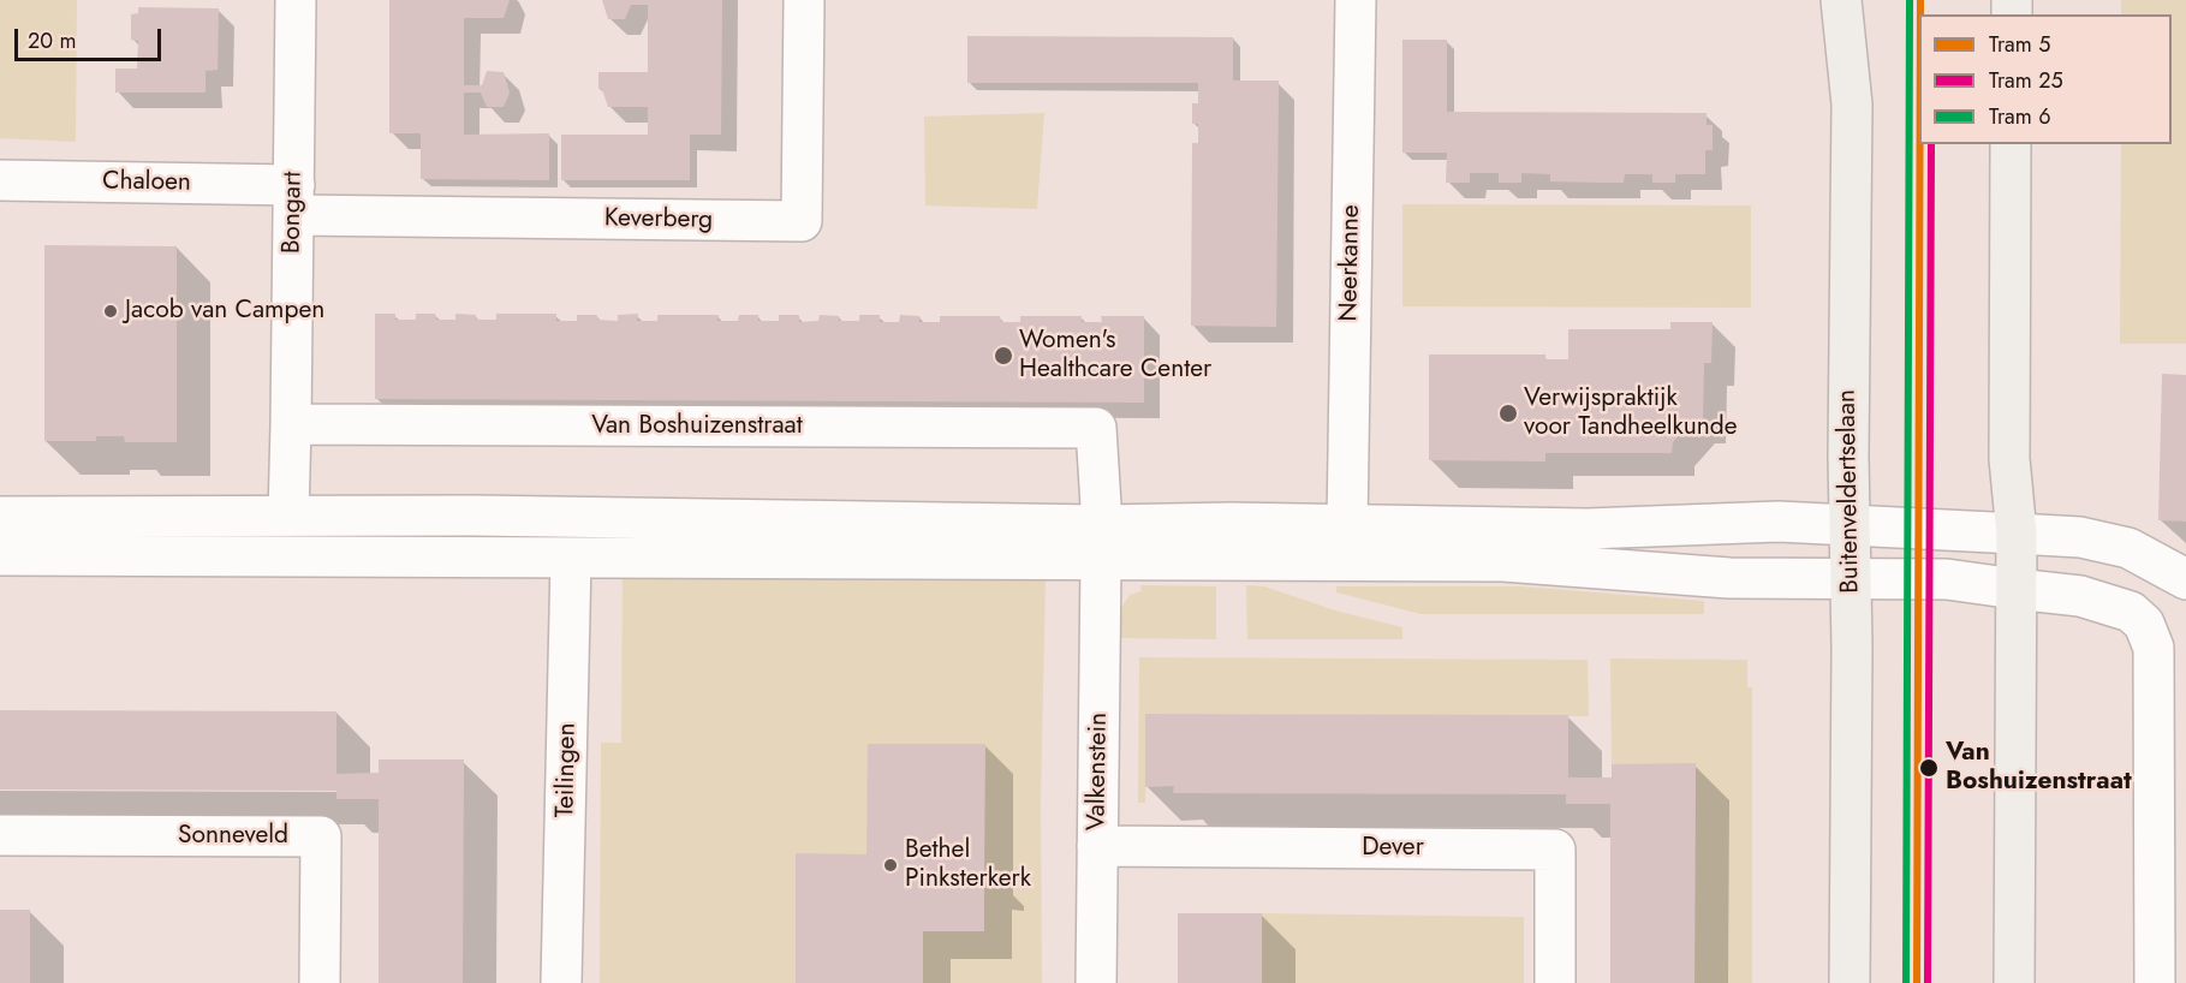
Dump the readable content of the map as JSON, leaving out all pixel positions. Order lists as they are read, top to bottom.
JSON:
{
  "streets": {
    "main road": ["Buitenveldertselaan"],
    "street": [
      "Chaloen",
      "Bongart",
      "Keverberg",
      "Neerkanne",
      "Van Boshuizenstraat",
      "Teilingen",
      "Valkenstein",
      "Sonneveld",
      "Dever"
    ]
  },
  "crossings": [
    ["Chaloen", "Bongart"],
    ["Chaloen", "Keverberg"],
    ["Bongart", "Keverberg"],
    ["Bongart", "Van Boshuizenstraat"],
    ["Van Boshuizenstraat", "Valkenstein"],
    ["Valkenstein", "Dever"]
  ],
  "places": [
    "Jacob van Campen",
    "Women's Healthcare Center",
    "Verwijspraktijk voor Tandheelkunde",
    "Van Boshuizenstraat",
    "Bethel Pinksterkerk"
  ],
  "lines": ["tram line 5", "tram line 6", "tram line 25"],
  "legend": ["Tram 5", "Tram 25", "Tram 6"],
  "scale_bar": "20 m"
}
